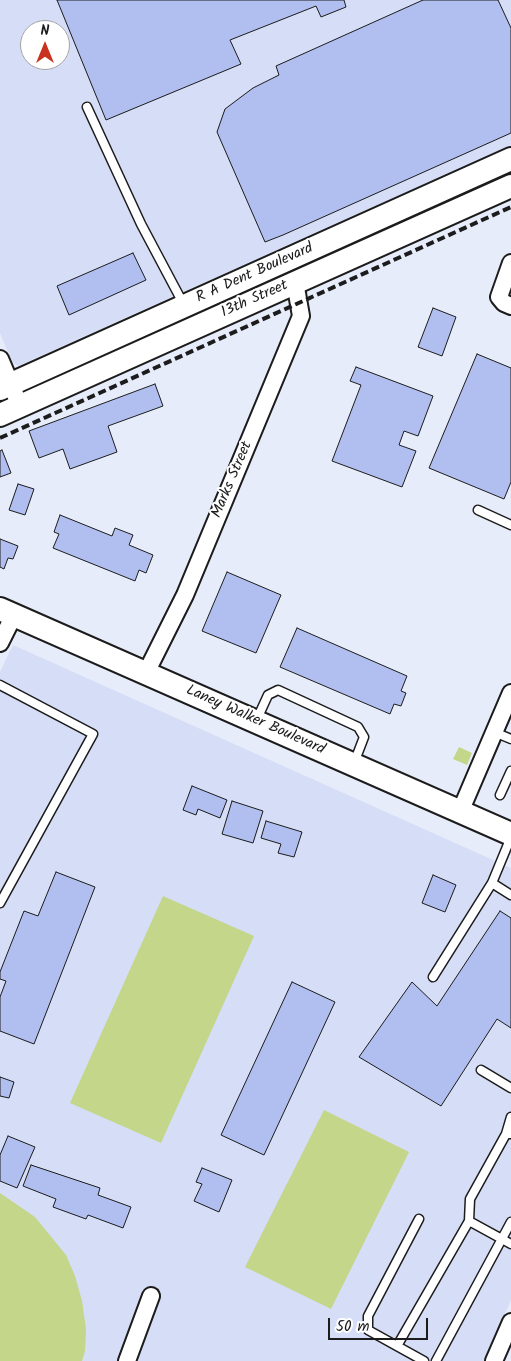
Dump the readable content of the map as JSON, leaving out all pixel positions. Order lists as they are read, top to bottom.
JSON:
{
  "streets": {
    "main road": ["R A Dent Boulevard", "13th Street", "Laney Walker Boulevard"],
    "street": ["Marks Street"]
  },
  "crossings": [
    ["R A Dent Boulevard", "13th Street"],
    ["13th Street", "Marks Street"],
    ["Marks Street", "Laney Walker Boulevard"]
  ],
  "scale_bar": "50 m",
  "north": "top"
}
